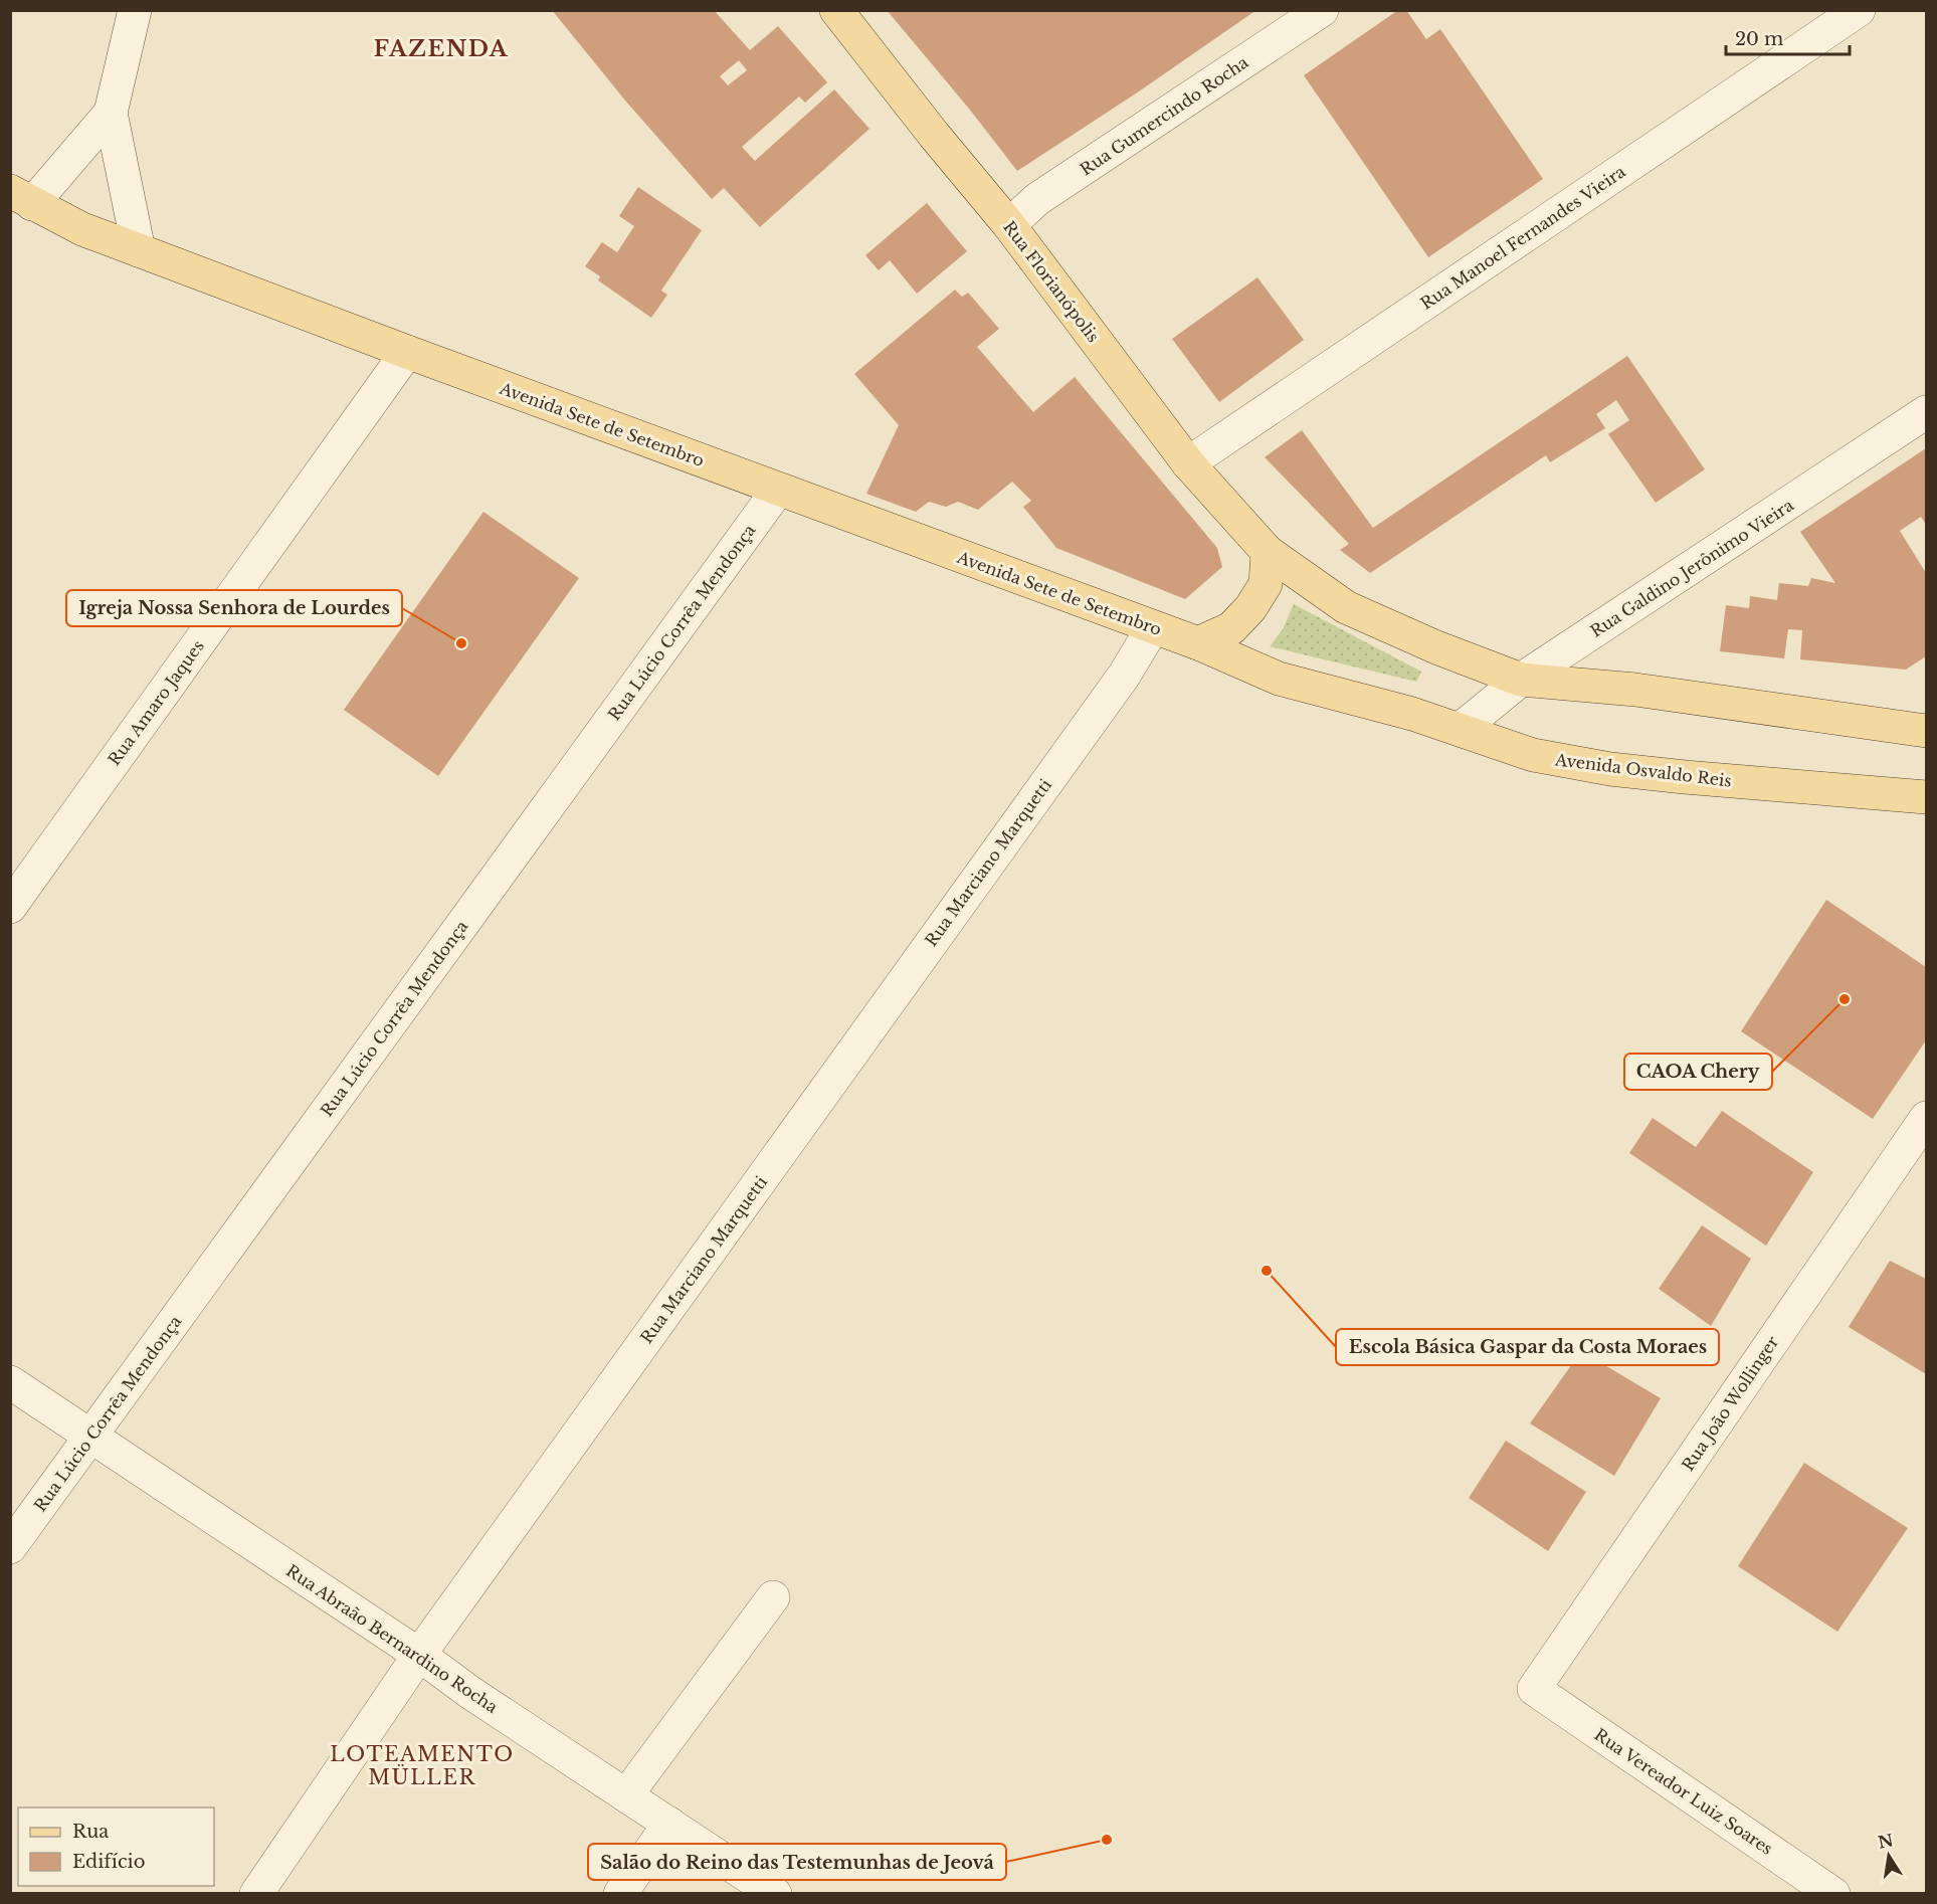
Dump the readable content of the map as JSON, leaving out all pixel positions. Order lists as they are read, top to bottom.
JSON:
{
  "streets": {
    "main road": ["Rua Florianópolis", "Avenida Sete de Setembro", "Avenida Osvaldo Reis"],
    "street": [
      "Rua Gumercindo Rocha",
      "Rua Manoel Fernandes Vieira",
      "Rua Galdino Jerônimo Vieira",
      "Rua Lúcio Corrêa Mendonça",
      "Rua Amaro Jaques",
      "Rua Marciano Marquetti",
      "Rua João Wollinger",
      "Rua Abraão Bernardino Rocha",
      "Rua Vereador Luiz Soares"
    ]
  },
  "crossings": [
    ["Rua Gumercindo Rocha", "Rua Florianópolis"],
    ["Rua Manoel Fernandes Vieira", "Rua Florianópolis"],
    ["Avenida Sete de Setembro", "Rua Lúcio Corrêa Mendonça"],
    ["Avenida Sete de Setembro", "Rua Amaro Jaques"],
    ["Avenida Sete de Setembro", "Avenida Osvaldo Reis"],
    ["Avenida Sete de Setembro", "Rua Marciano Marquetti"],
    ["Rua Galdino Jerônimo Vieira", "Avenida Osvaldo Reis"],
    ["Rua Lúcio Corrêa Mendonça", "Rua Abraão Bernardino Rocha"],
    ["Rua Marciano Marquetti", "Rua Abraão Bernardino Rocha"],
    ["Rua João Wollinger", "Rua Vereador Luiz Soares"]
  ],
  "districts": ["FAZENDA", "LOTEAMENTO MÜLLER"],
  "places": [
    "Igreja Nossa Senhora de Lourdes",
    "CAOA Chery",
    "Escola Básica Gaspar da Costa Moraes",
    "Salão do Reino das Testemunhas de Jeová"
  ],
  "legend": ["Rua", "Edifício"],
  "scale_bar": "20 m",
  "north": "top"
}
